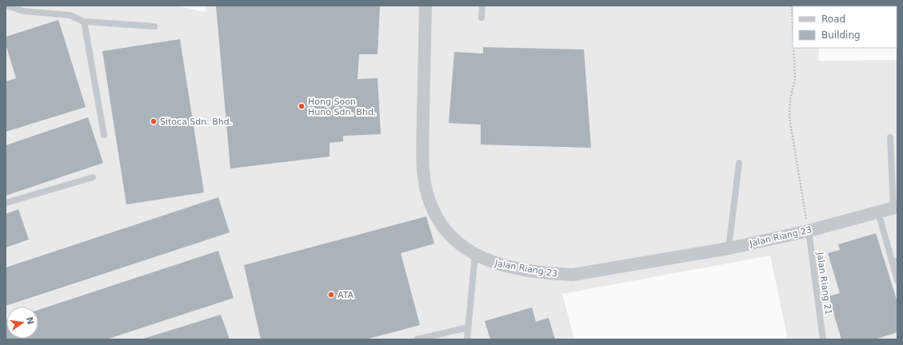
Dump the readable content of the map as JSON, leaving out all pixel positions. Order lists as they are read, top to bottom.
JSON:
{
  "streets": {
    "street": ["Jalan Riang 23"],
    "lane": ["Jalan Riang 21"]
  },
  "crossings": [
    ["Jalan Riang 23", "Jalan Riang 21"]
  ],
  "places": ["Hong Soon Huno Sdn. Bhd.", "Sitoca Sdn. Bhd.", "ATA"],
  "legend": ["Road", "Building"],
  "north": "right"
}
